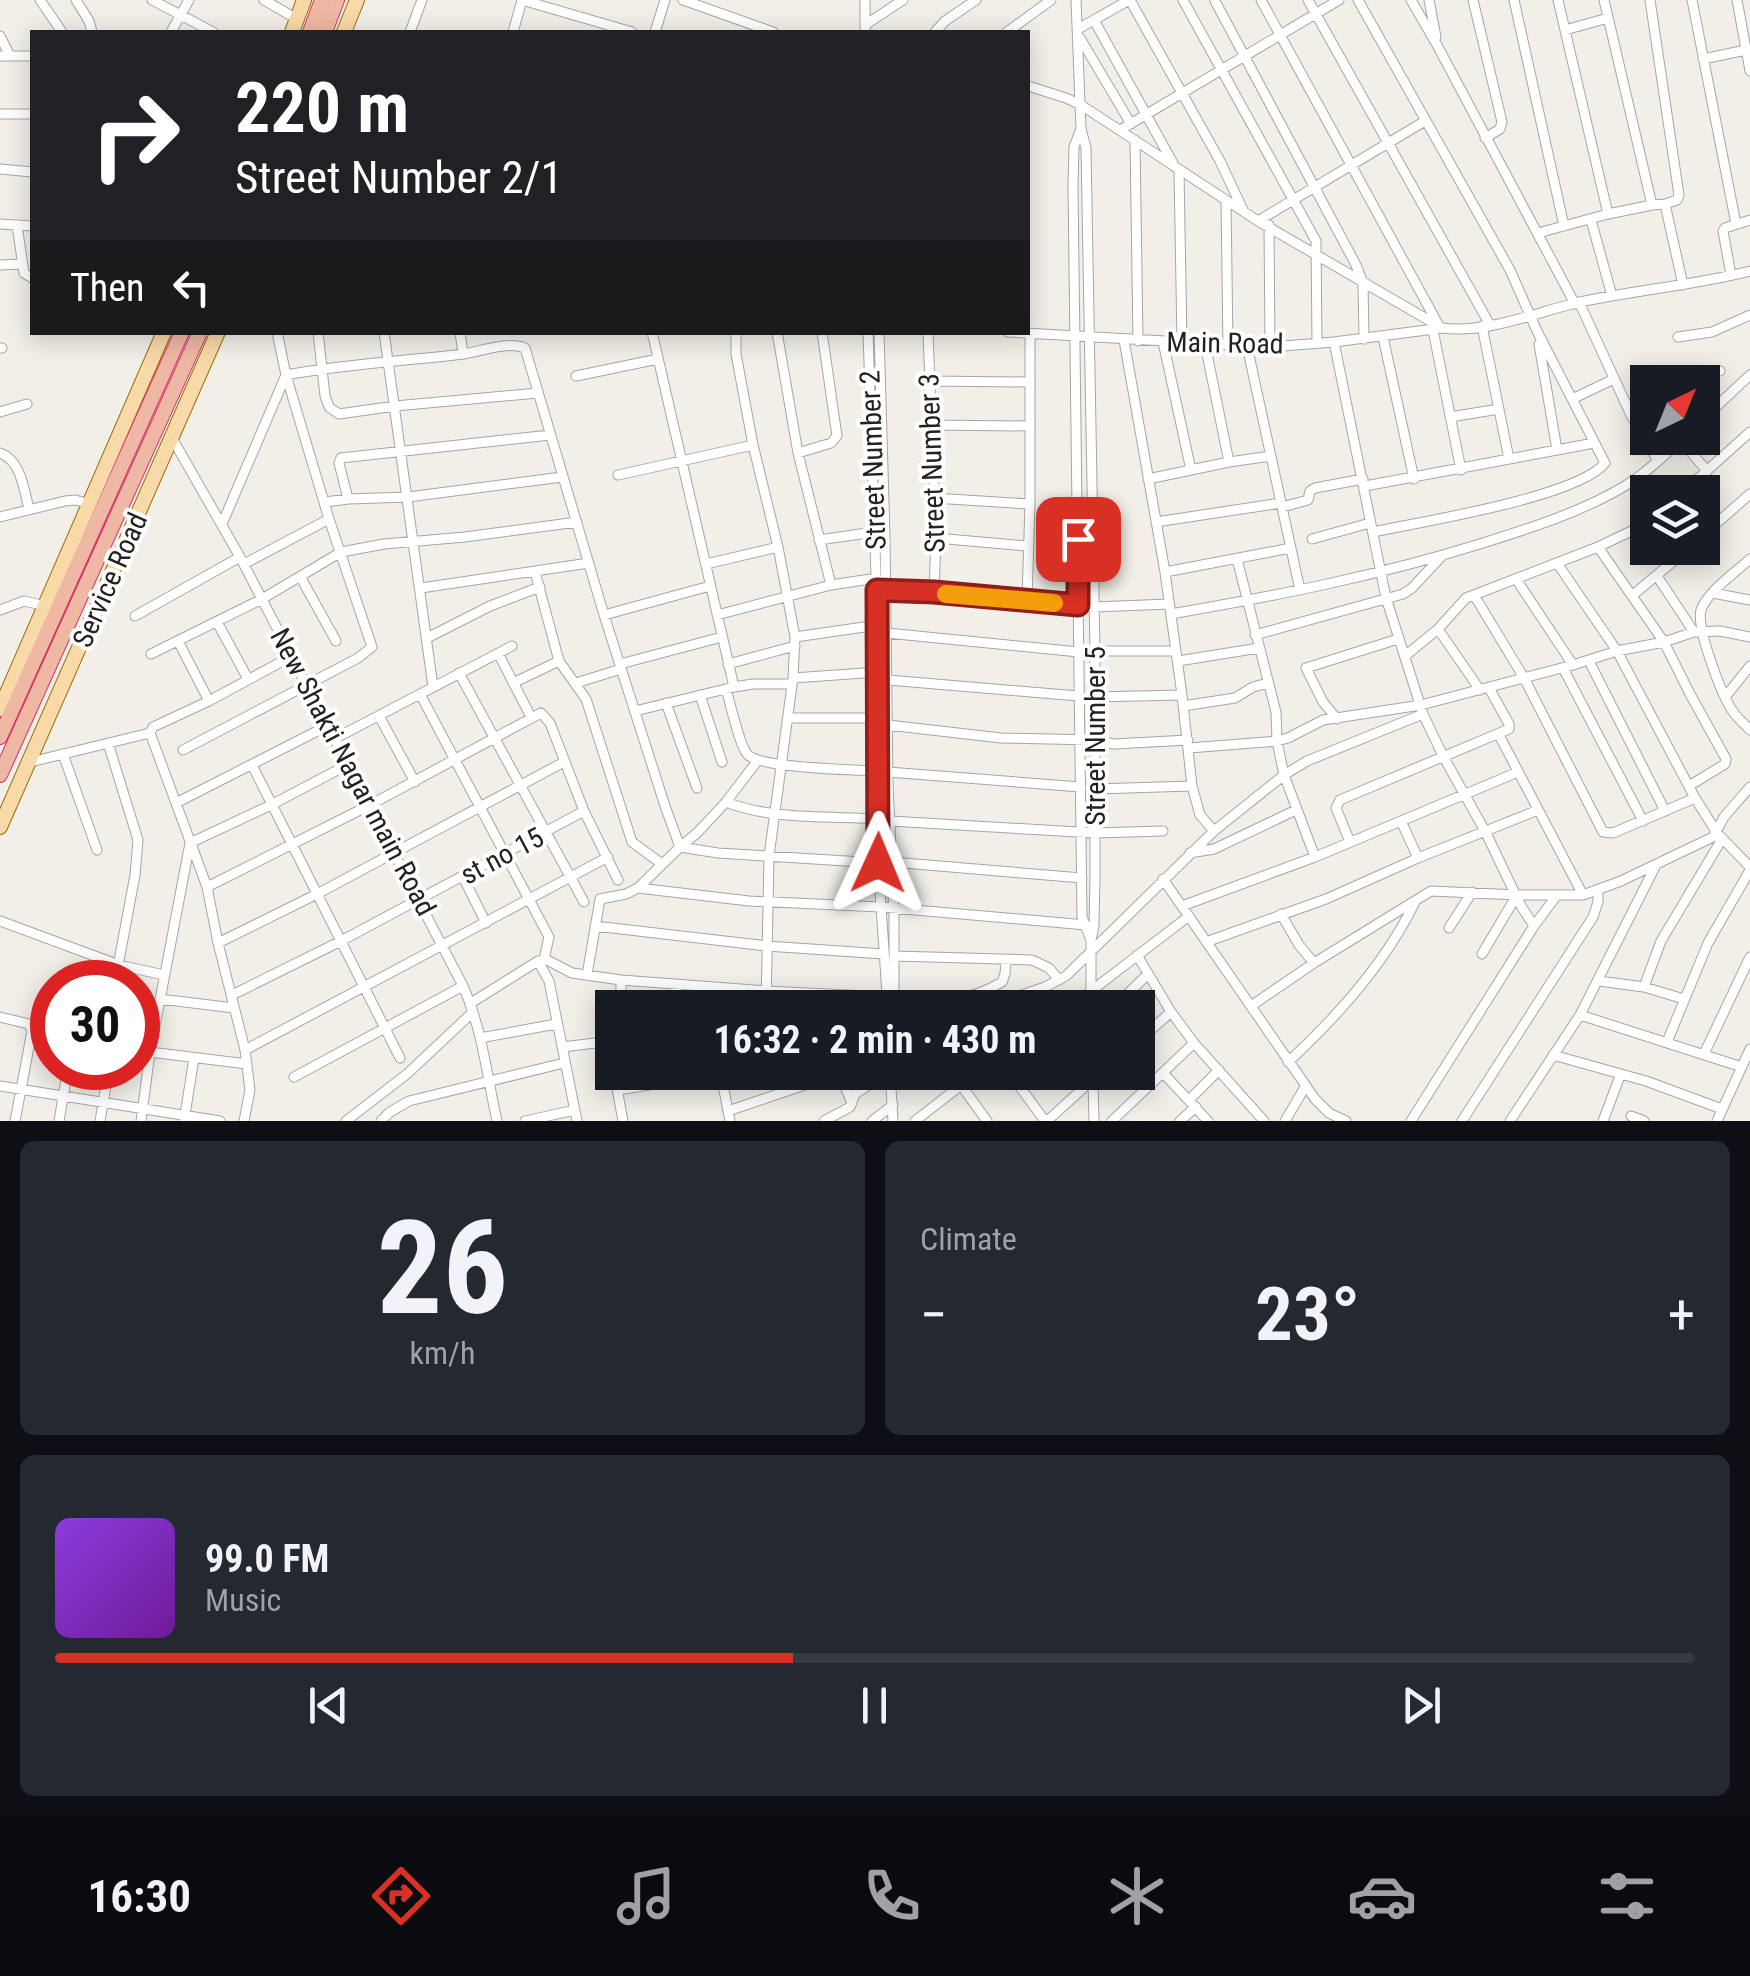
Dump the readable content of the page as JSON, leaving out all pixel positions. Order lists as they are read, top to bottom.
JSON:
{
  "streets": {
    "main road": ["Service Road"],
    "street": [
      "Main Road",
      "Street Number 2",
      "Street Number 3",
      "Street Number 5",
      "New Shakti Nagar main Road",
      "st no 15"
    ]
  },
  "crossings": [
    ["Main Road", "Street Number 5"],
    ["Service Road", "New Shakti Nagar main Road"],
    ["New Shakti Nagar main Road", "st no 15"]
  ],
  "north": "top right",
  "page": {
    "turn": ["220 m", "Street Number 2/1"],
    "then": "Then",
    "limit": "30",
    "trip": "16:32 · 2 min · 430 m",
    "tile": [
      ["26", "km/h"],
      "Climate"
    ],
    "heat": ["−", "23°", "+"],
    "song": ["99.0 FM", "Music"],
    "tabs": "16:30"
  }
}
